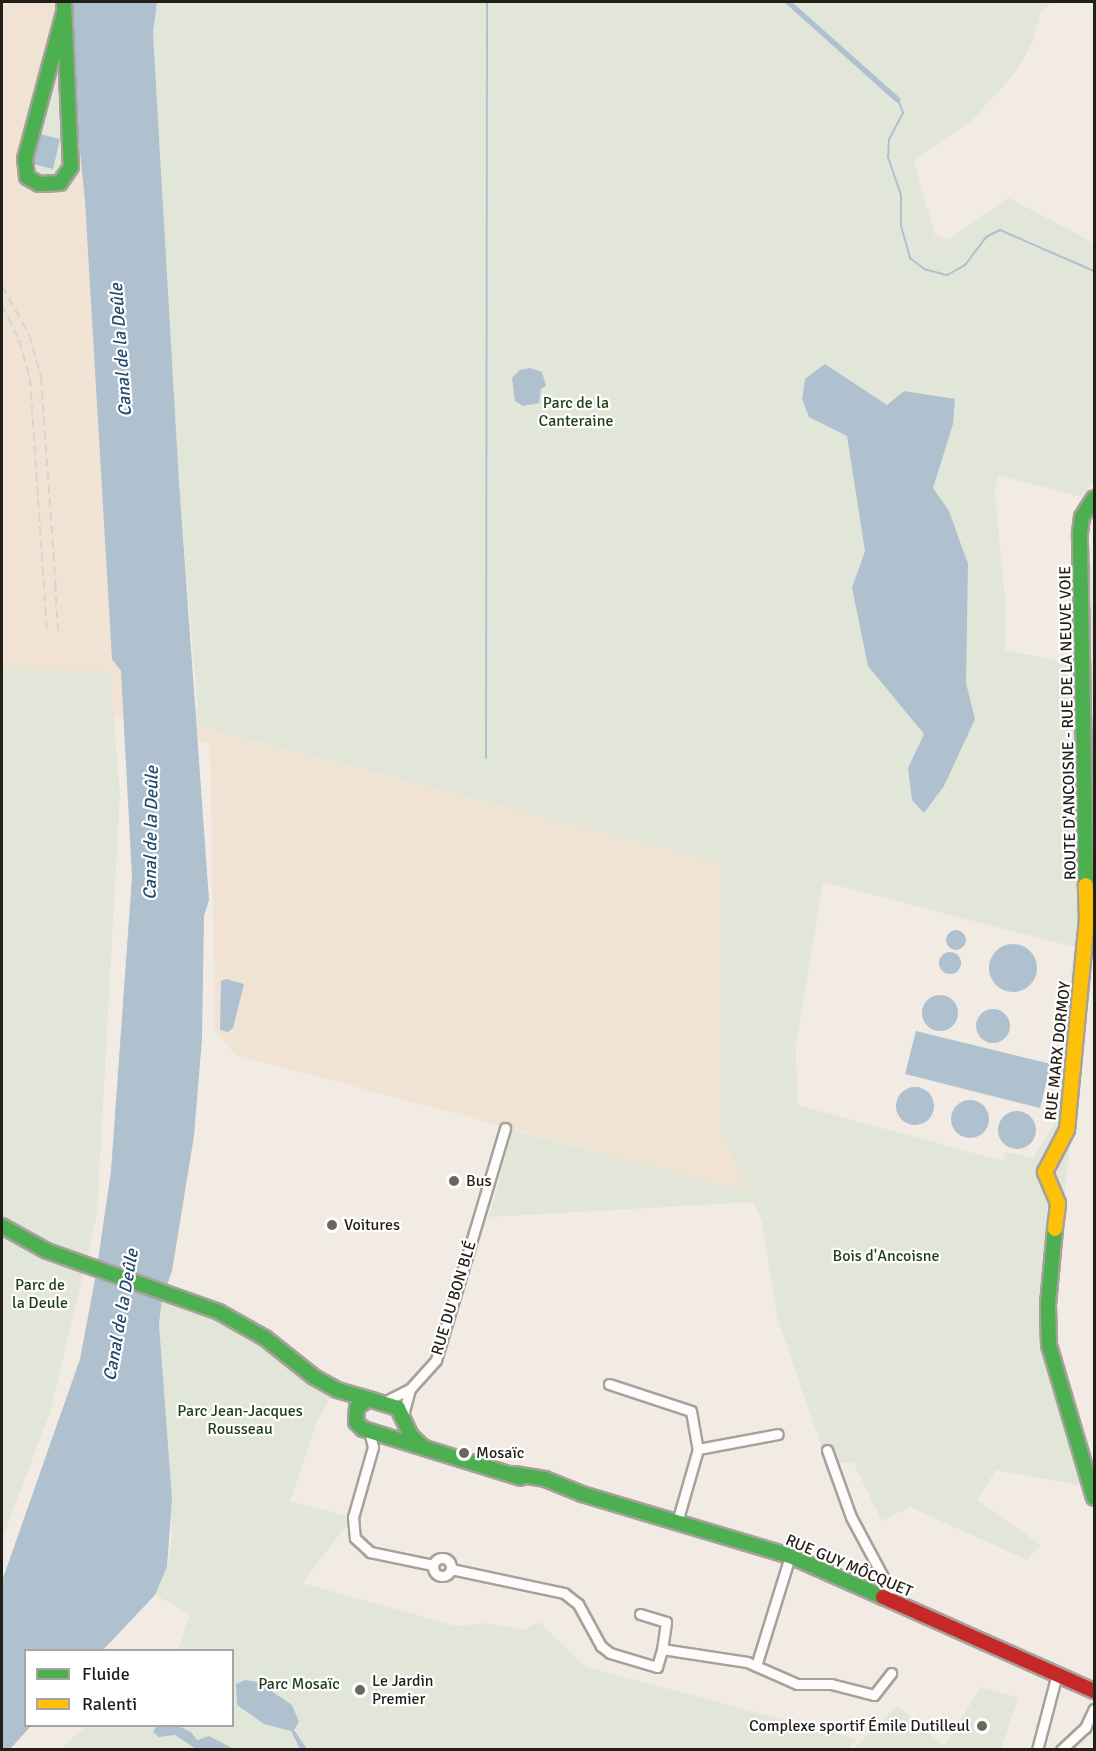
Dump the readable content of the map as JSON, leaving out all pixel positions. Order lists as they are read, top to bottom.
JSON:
{
  "streets": {
    "street": [
      "ROUTE D'ANCOISNE - RUE DE LA NEUVE VOIE",
      "RUE MARX DORMOY",
      "RUE DU BON BLÉ",
      "RUE GUY MÔCQUET"
    ]
  },
  "crossings": [
    ["ROUTE D'ANCOISNE - RUE DE LA NEUVE VOIE", "RUE MARX DORMOY"],
    ["RUE DU BON BLÉ", "RUE GUY MÔCQUET"]
  ],
  "water": ["Canal de la Deûle"],
  "parks": [
    "Parc de la Canteraine",
    "Bois d'Ancoisne",
    "Parc de la Deule",
    "Parc Jean-Jacques Rousseau",
    "Parc Mosaïc"
  ],
  "places": [
    "Bus",
    "Voitures",
    "Mosaïc",
    "Le Jardin Premier",
    "Complexe sportif Émile Dutilleul"
  ],
  "legend": ["Fluide", "Ralenti"]
}
